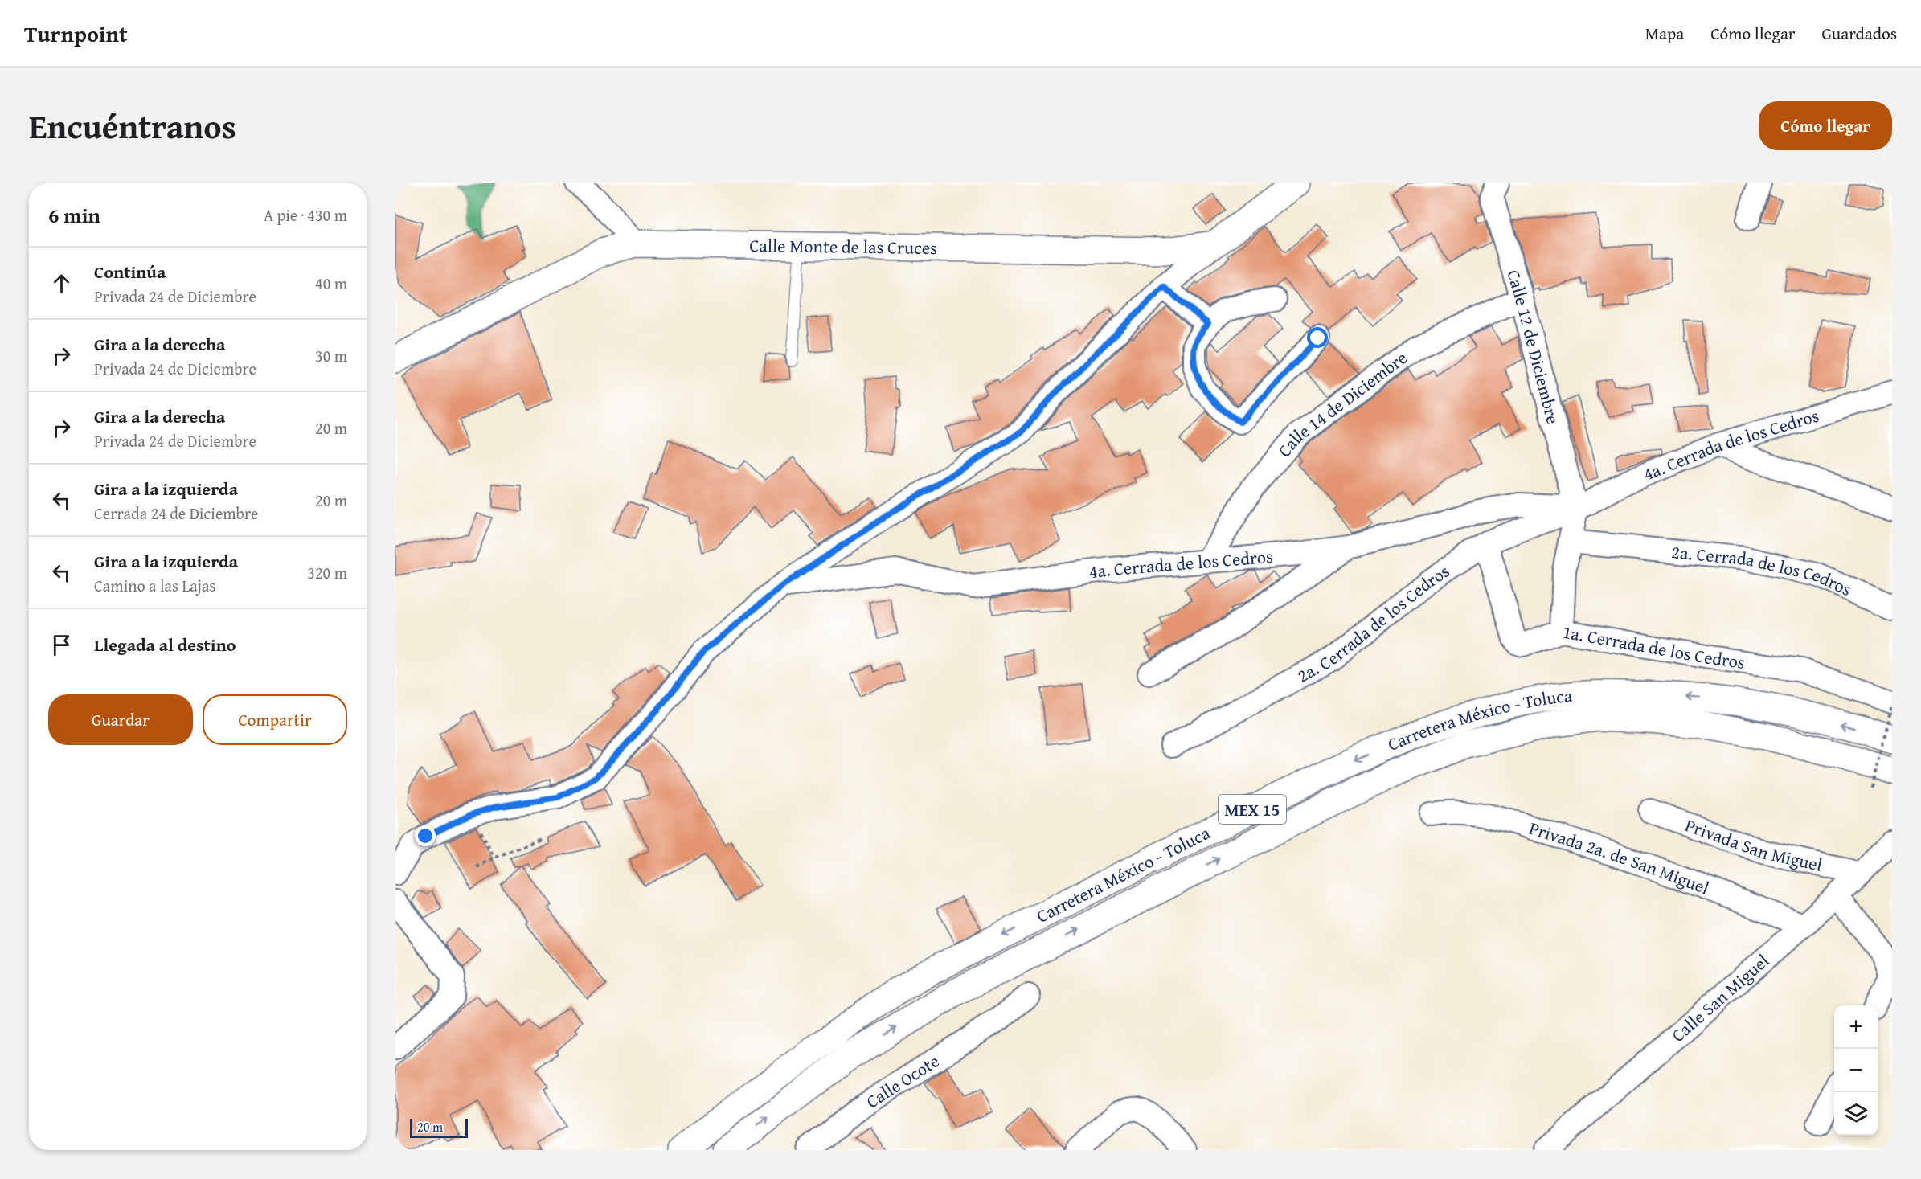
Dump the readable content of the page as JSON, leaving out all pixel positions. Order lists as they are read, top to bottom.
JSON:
{
  "streets": {
    "main road": ["Calle Monte de las Cruces", "Carretera México - Toluca", "MEX 15"],
    "street": [
      "Calle 12 de Diciembre",
      "Calle 14 de Diciembre",
      "4a. Cerrada de los Cedros",
      "2a. Cerrada de los Cedros",
      "1a. Cerrada de los Cedros",
      "Privada San Miguel",
      "Privada 2a. de San Miguel",
      "Calle San Miguel",
      "Calle Ocote"
    ]
  },
  "crossings": [
    ["Calle 12 de Diciembre", "Calle 14 de Diciembre"],
    ["Calle 12 de Diciembre", "4a. Cerrada de los Cedros"],
    ["Calle 12 de Diciembre", "2a. Cerrada de los Cedros"],
    ["Calle 14 de Diciembre", "4a. Cerrada de los Cedros"],
    ["4a. Cerrada de los Cedros", "2a. Cerrada de los Cedros"],
    ["2a. Cerrada de los Cedros", "1a. Cerrada de los Cedros"],
    ["Privada San Miguel", "Calle San Miguel"],
    ["Privada 2a. de San Miguel", "Calle San Miguel"]
  ],
  "scale_bar": "20 m",
  "page": {
    "header": "Turnpoint",
    "nav": ["Mapa", "Cómo llegar", "Guardados"],
    "title": "Encuéntranos",
    "buttons": [
      "Cómo llegar",
      ["Guardar", "Compartir"]
    ],
    "heading": ["6 min", "A pie · 430 m"],
    "list": [
      ["Continúa", "Privada 24 de Diciembre", "40 m"],
      ["Gira a la derecha", "Privada 24 de Diciembre", "30 m"],
      ["Gira a la derecha", "Privada 24 de Diciembre", "20 m"],
      ["Gira a la izquierda", "Cerrada 24 de Diciembre", "20 m"],
      ["Gira a la izquierda", "Camino a las Lajas", "320 m"],
      "Llegada al destino"
    ],
    "map_buttons": ["+", "−"],
    "scale": "20 m"
  }
}
